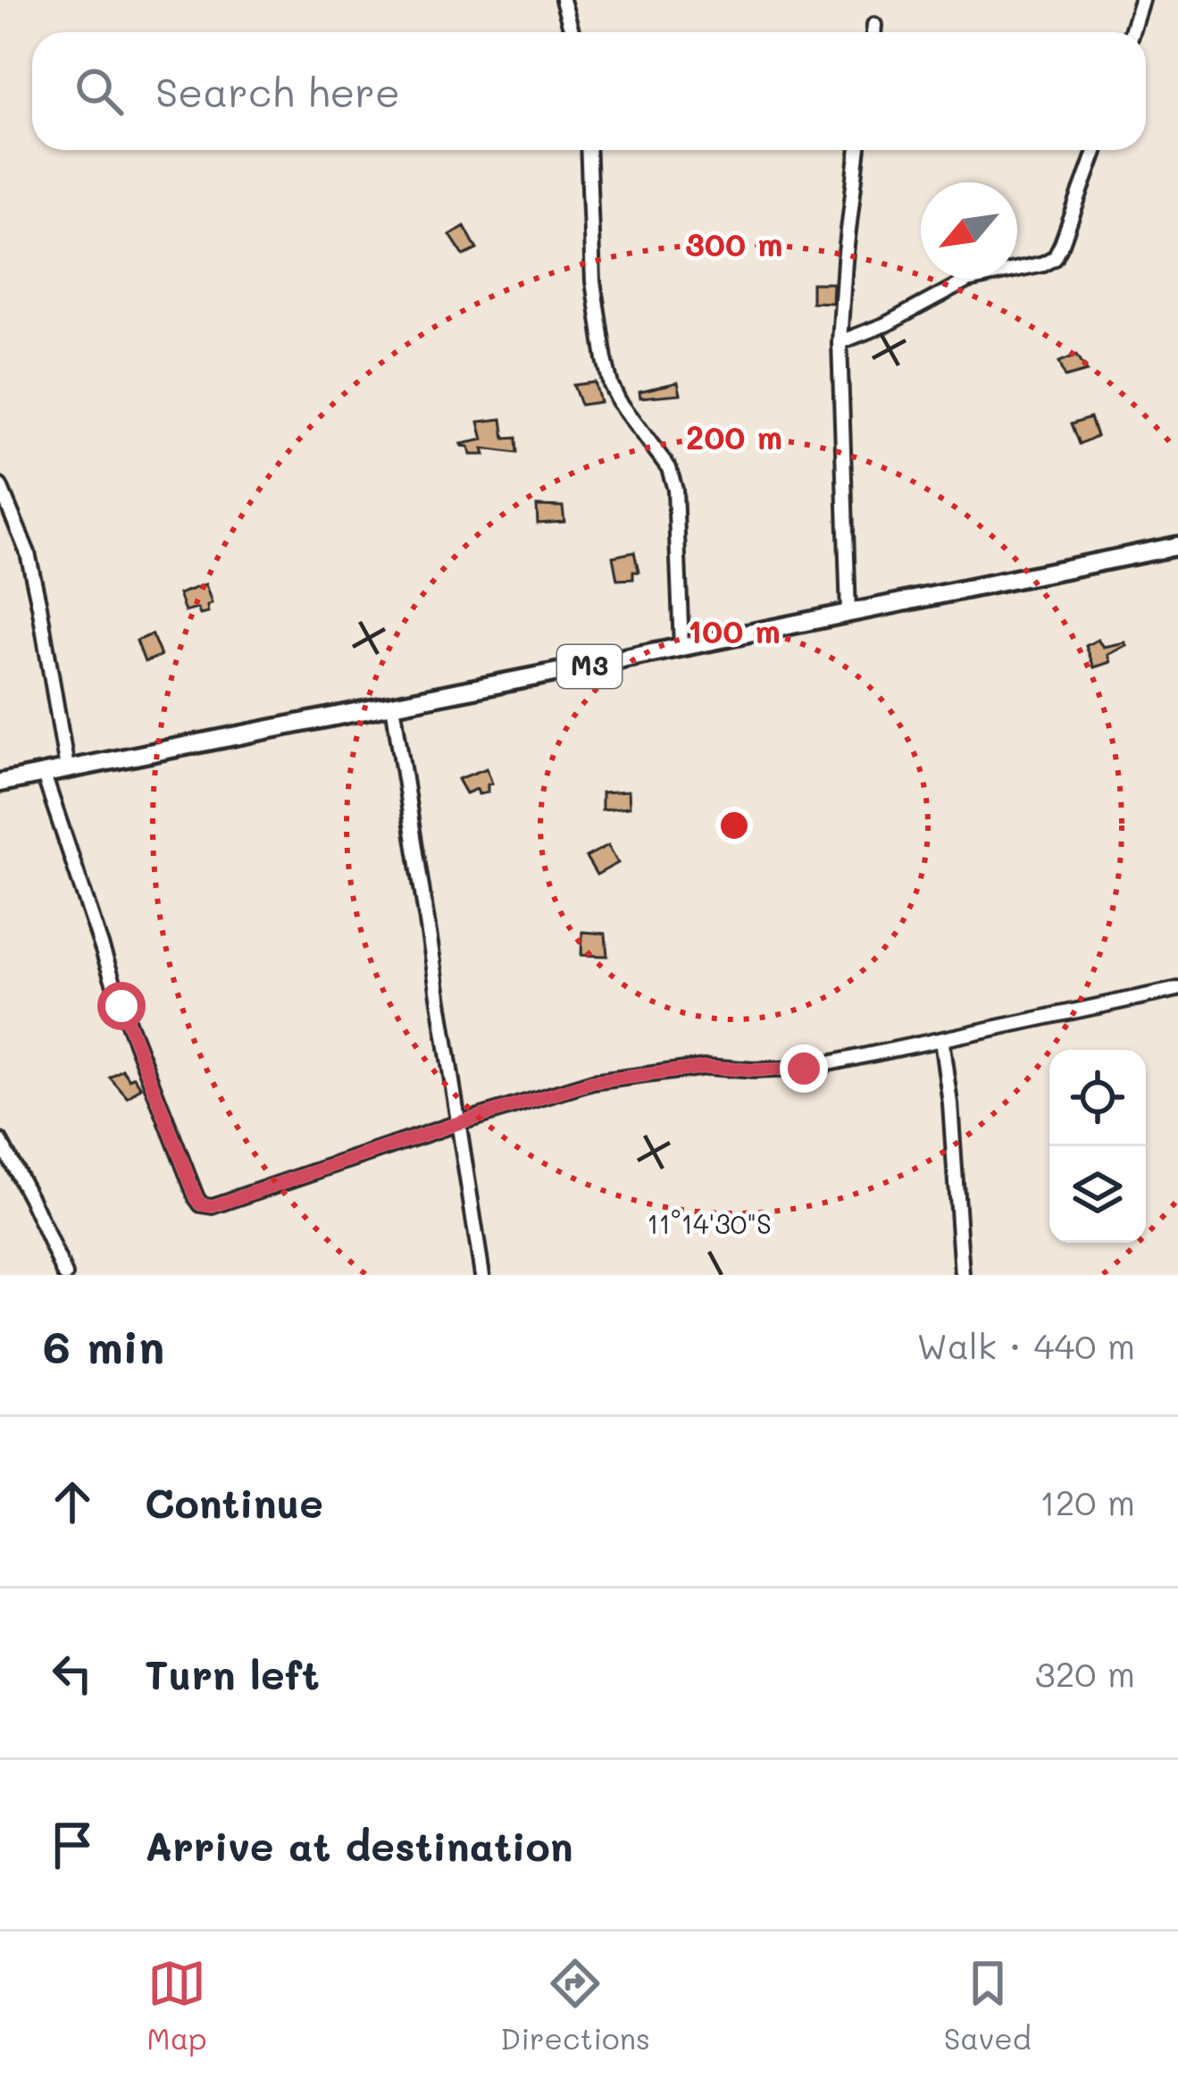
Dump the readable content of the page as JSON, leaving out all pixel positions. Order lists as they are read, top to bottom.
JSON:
{
  "streets": {
    "main road": ["M3"]
  },
  "north": "bottom left",
  "page": {
    "search": "Search here",
    "heading": ["6 min", "Walk · 440 m"],
    "list": [
      ["Continue", "120 m"],
      ["Turn left", "320 m"],
      "Arrive at destination"
    ],
    "nav": ["Map", "Directions", "Saved"]
  },
  "coordinates": ["11°14'30\"S"],
  "rings": ["300 m", "200 m", "100 m"]
}
